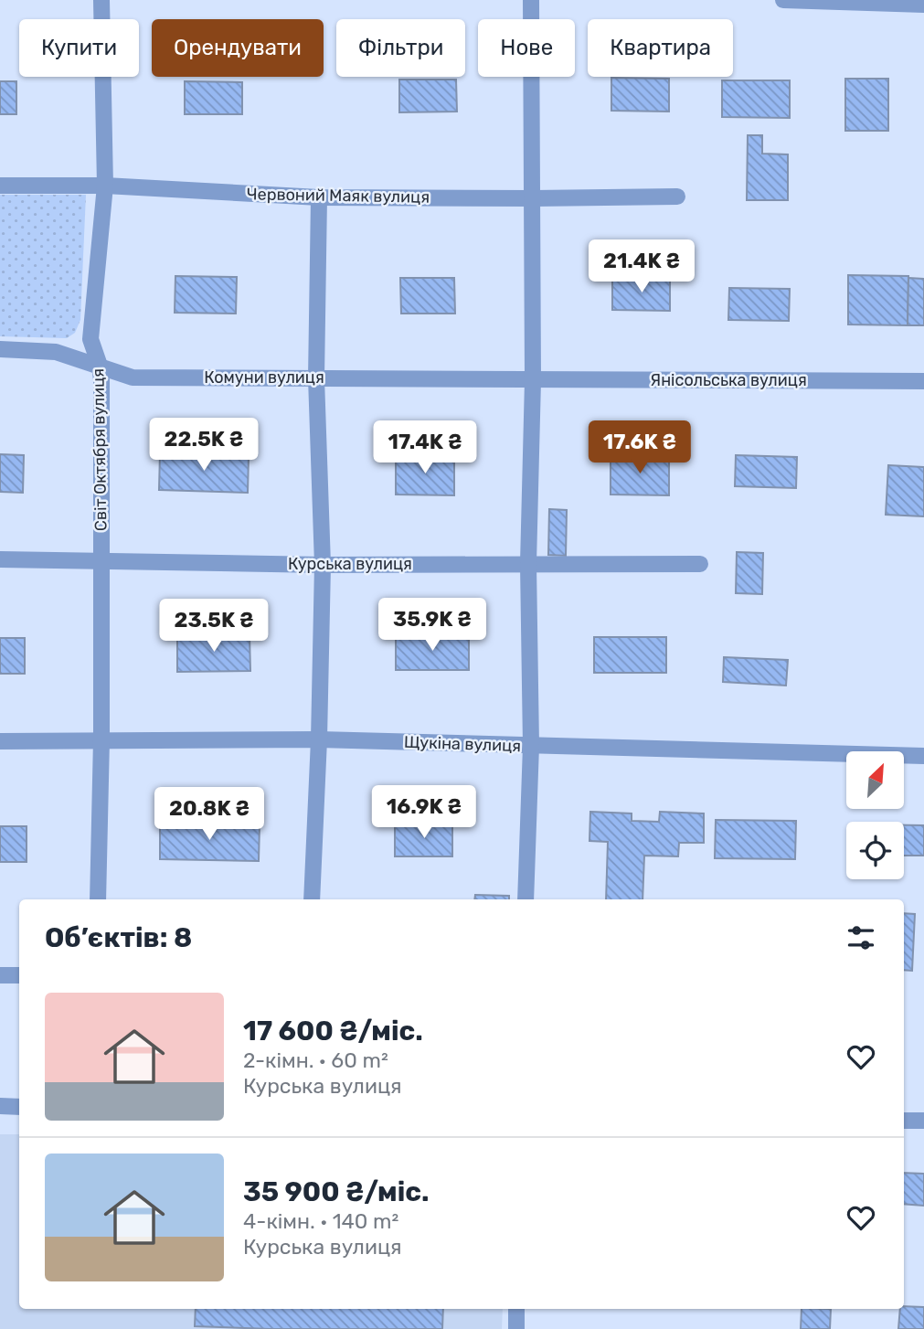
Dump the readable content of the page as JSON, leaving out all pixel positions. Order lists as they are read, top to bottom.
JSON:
{
  "streets": {
    "street": [
      "Червоний Маяк вулиця",
      "Комуни вулиця",
      "Янісольська вулиця",
      "Світ Октября вулиця",
      "Курська вулиця",
      "Щукіна вулиця"
    ]
  },
  "crossings": [
    ["Червоний Маяк вулиця", "Світ Октября вулиця"],
    ["Комуни вулиця", "Янісольська вулиця"],
    ["Комуни вулиця", "Світ Октября вулиця"],
    ["Світ Октября вулиця", "Курська вулиця"],
    ["Світ Октября вулиця", "Щукіна вулиця"]
  ],
  "north": "top right",
  "page": {
    "chip": [
      "Купити",
      "Орендувати",
      "Фільтри",
      "Нове",
      "Квартира"
    ],
    "price": [
      "21.4K ₴",
      "22.5K ₴",
      "17.4K ₴",
      "17.6K ₴",
      "35.9K ₴",
      "23.5K ₴",
      "16.9K ₴",
      "20.8K ₴"
    ],
    "heading": "Об’єктів: 8",
    "list": [
      {
        "name": "17 600 ₴/міс.",
        "note": "2-кімн. · 60 m² · Курська вулиця"
      },
      {
        "name": "35 900 ₴/міс.",
        "note": "4-кімн. · 140 m² · Курська вулиця"
      }
    ]
  }
}
